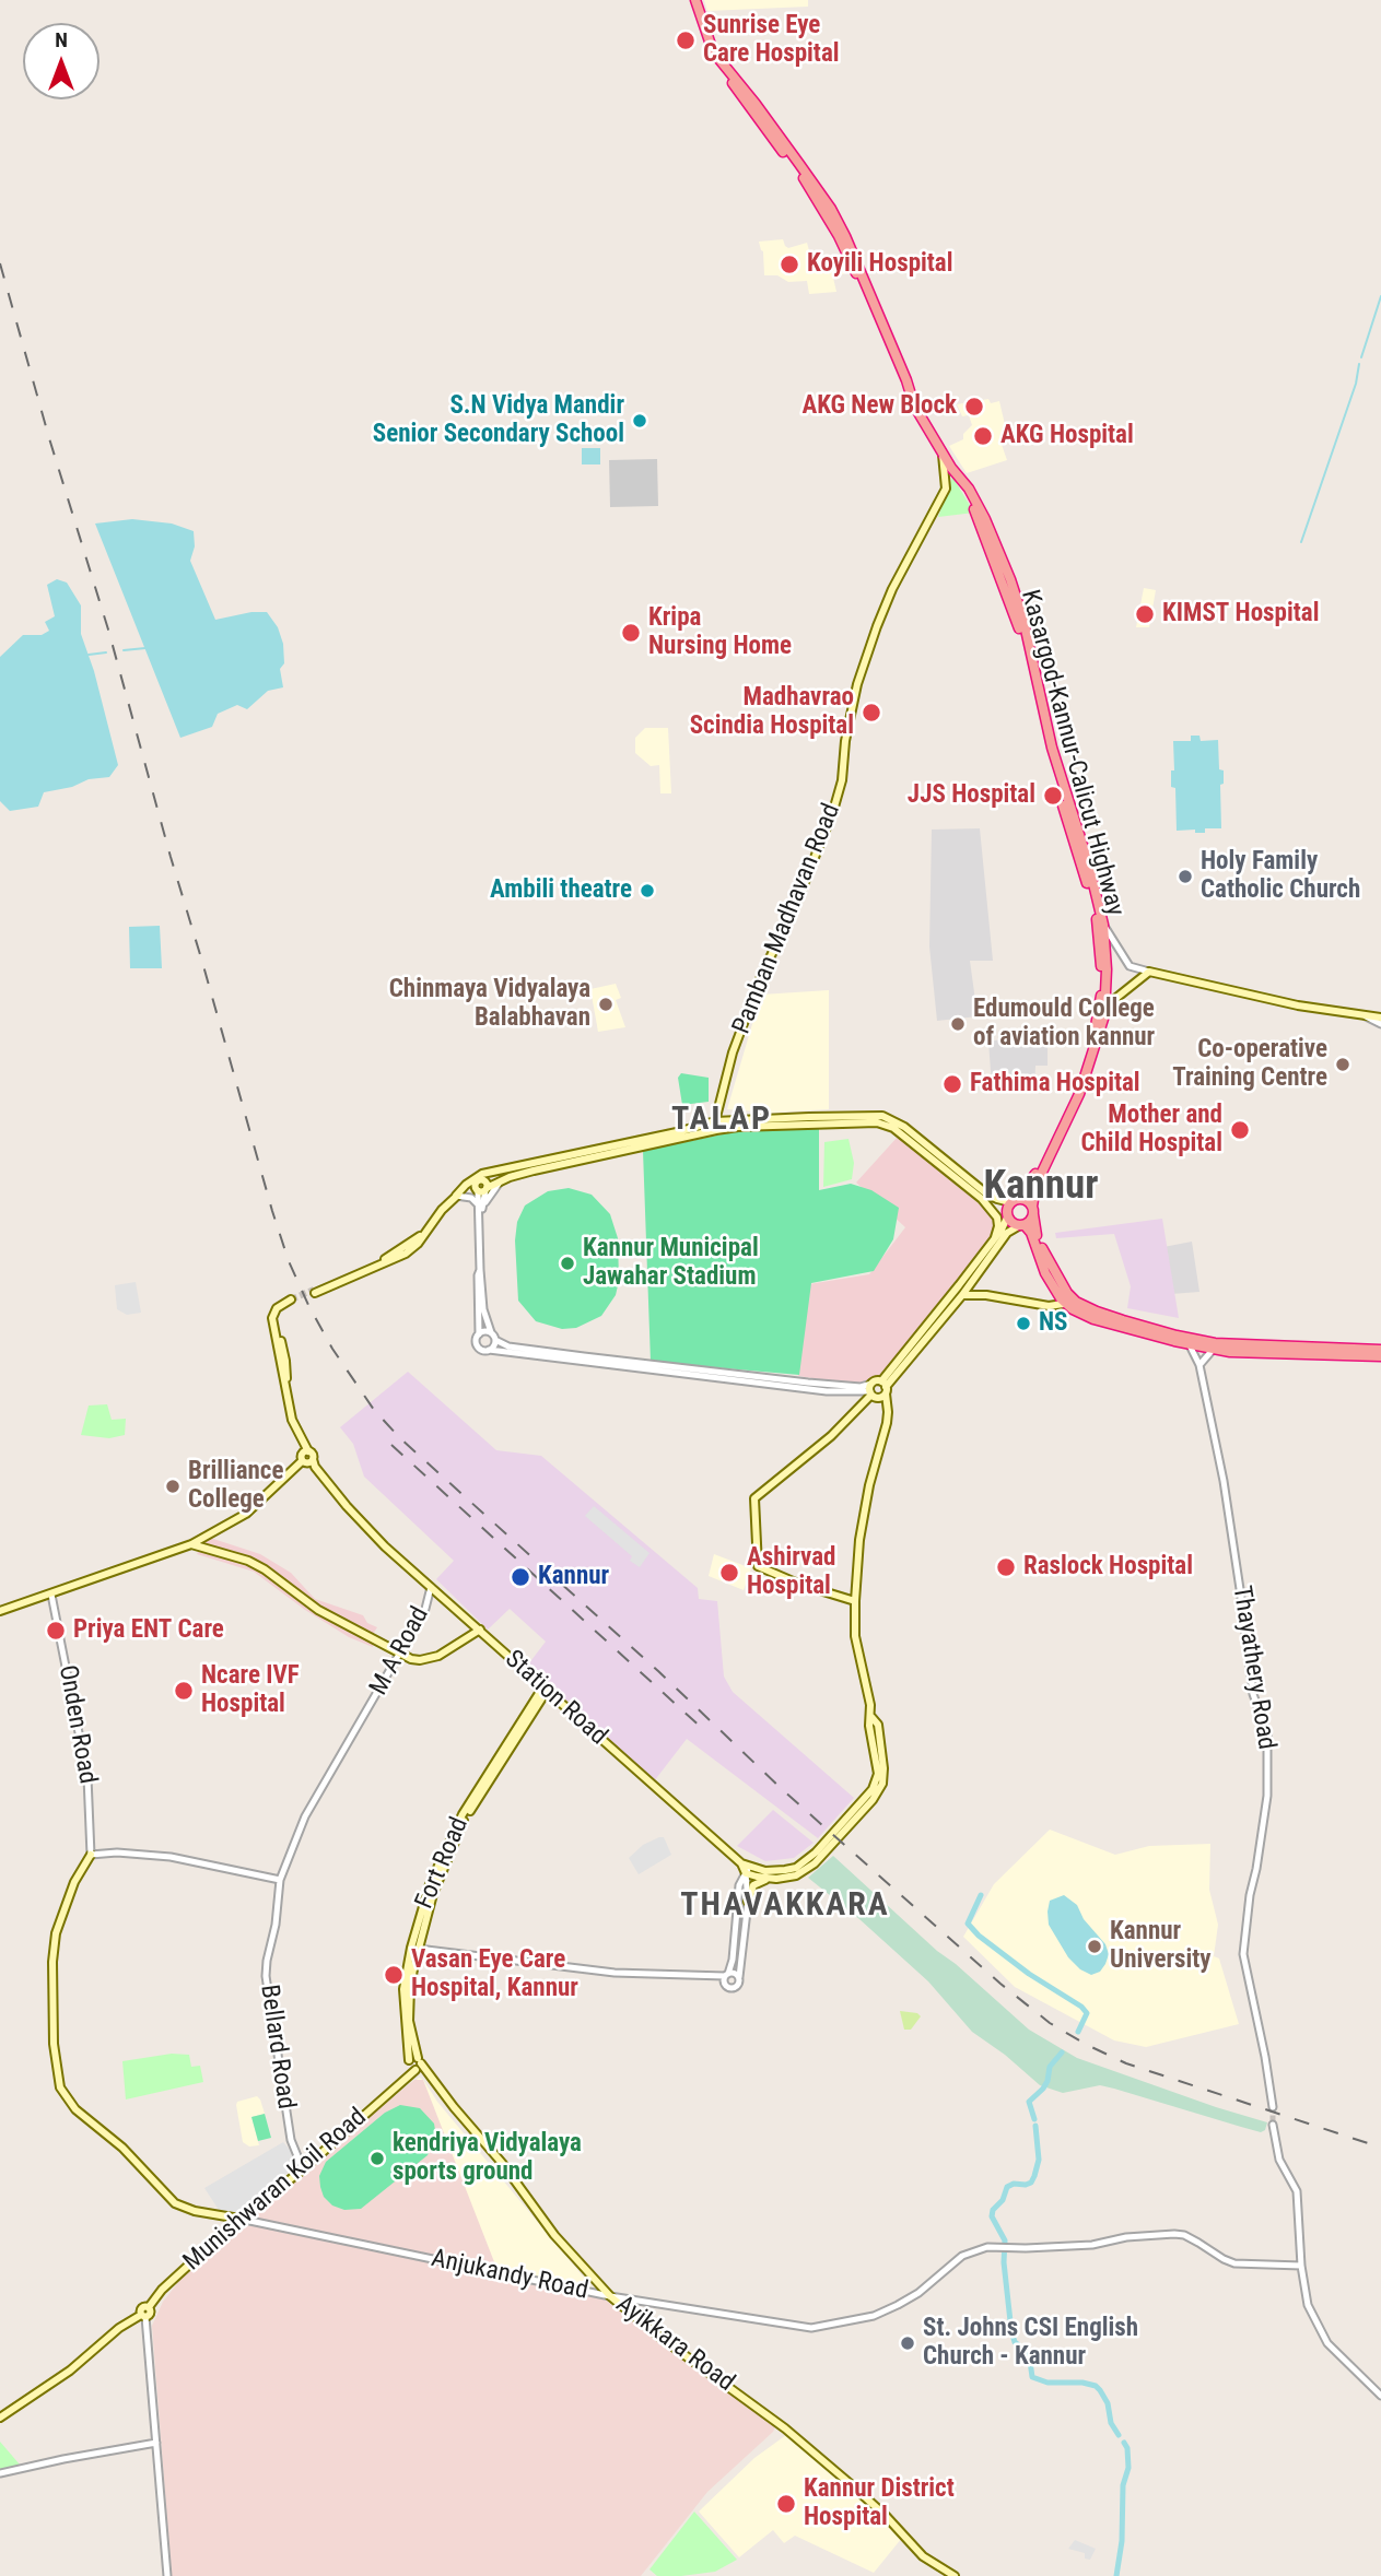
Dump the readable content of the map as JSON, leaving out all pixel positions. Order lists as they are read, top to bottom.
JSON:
{
  "streets": {
    "highway": ["Kasargod-Kannur-Calicut Highway"],
    "main road": [
      "Pamban Madhavan Road",
      "Station Road",
      "Fort Road",
      "Munishwaran Koil Road",
      "Ayikkara Road"
    ],
    "street": [
      "M A Road",
      "Thayathery Road",
      "Onden Road",
      "Bellard Road",
      "Anjukandy Road"
    ]
  },
  "crossings": [
    ["Kasargod-Kannur-Calicut Highway", "Pamban Madhavan Road"],
    ["M A Road", "Station Road"],
    ["M A Road", "Bellard Road"],
    ["Station Road", "Fort Road"],
    ["Fort Road", "Munishwaran Koil Road"],
    ["Fort Road", "Ayikkara Road"],
    ["Bellard Road", "Munishwaran Koil Road"],
    ["Munishwaran Koil Road", "Anjukandy Road"],
    ["Munishwaran Koil Road", "Ayikkara Road"],
    ["Anjukandy Road", "Ayikkara Road"]
  ],
  "districts": ["TALAP", "Kannur", "THAVAKKARA"],
  "places": [
    "Sunrise Eye Care Hospital",
    "Koyili Hospital",
    "AKG New Block",
    "S.N Vidya Mandir Senior Secondary School",
    "AKG Hospital",
    "KIMST Hospital",
    "Kripa Nursing Home",
    "Madhavrao Scindia Hospital",
    "JJS Hospital",
    "Holy Family Catholic Church",
    "Ambili theatre",
    "Chinmaya Vidyalaya Balabhavan",
    "Edumould College of aviation kannur",
    "Co-operative Training Centre",
    "Fathima Hospital",
    "Mother and Child Hospital",
    "Kannur Municipal Jawahar Stadium",
    "NS",
    "Brilliance College",
    "Raslock Hospital",
    "Ashirvad Hospital",
    "Kannur",
    "Priya ENT Care",
    "Ncare IVF Hospital",
    "Kannur University",
    "Vasan Eye Care Hospital, Kannur",
    "kendriya Vidyalaya sports ground",
    "St. Johns CSI English Church - Kannur",
    "Kannur District Hospital"
  ],
  "north": "top"
}
